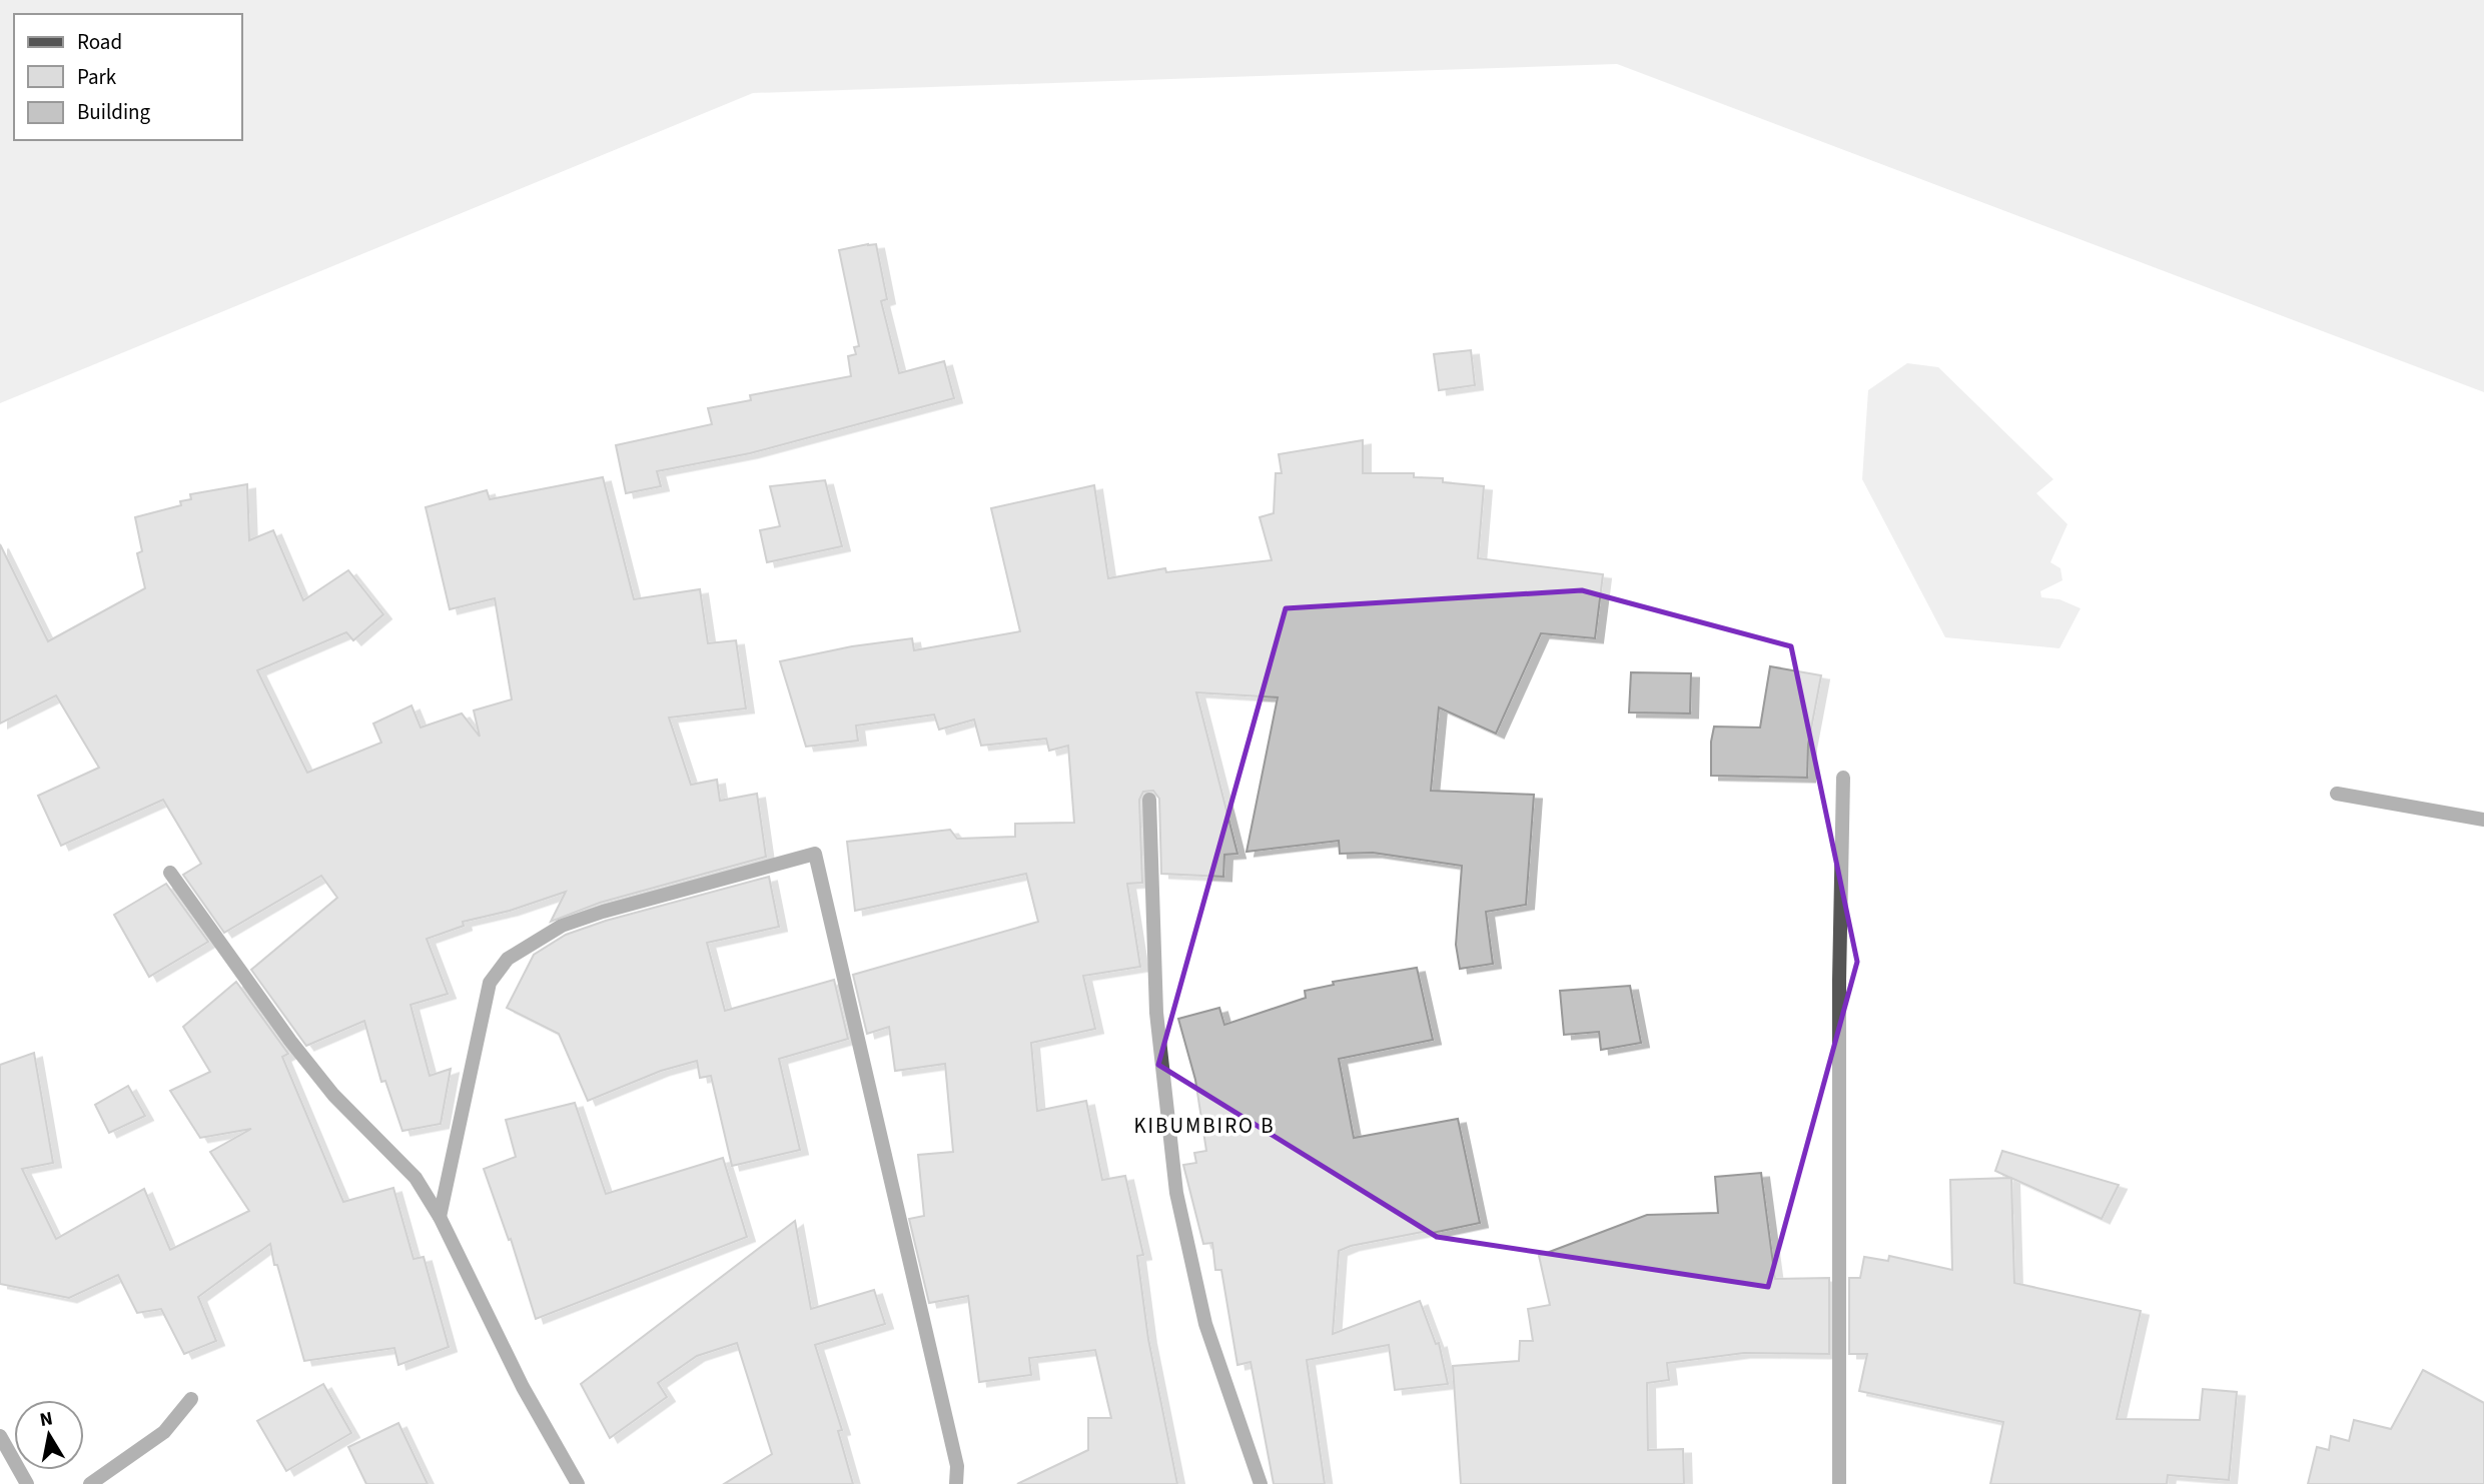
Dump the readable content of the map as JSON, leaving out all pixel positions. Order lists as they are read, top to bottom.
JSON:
{
  "districts": ["KIBUMBIRO B"],
  "legend": ["Road", "Park", "Building"],
  "north": "top"
}
